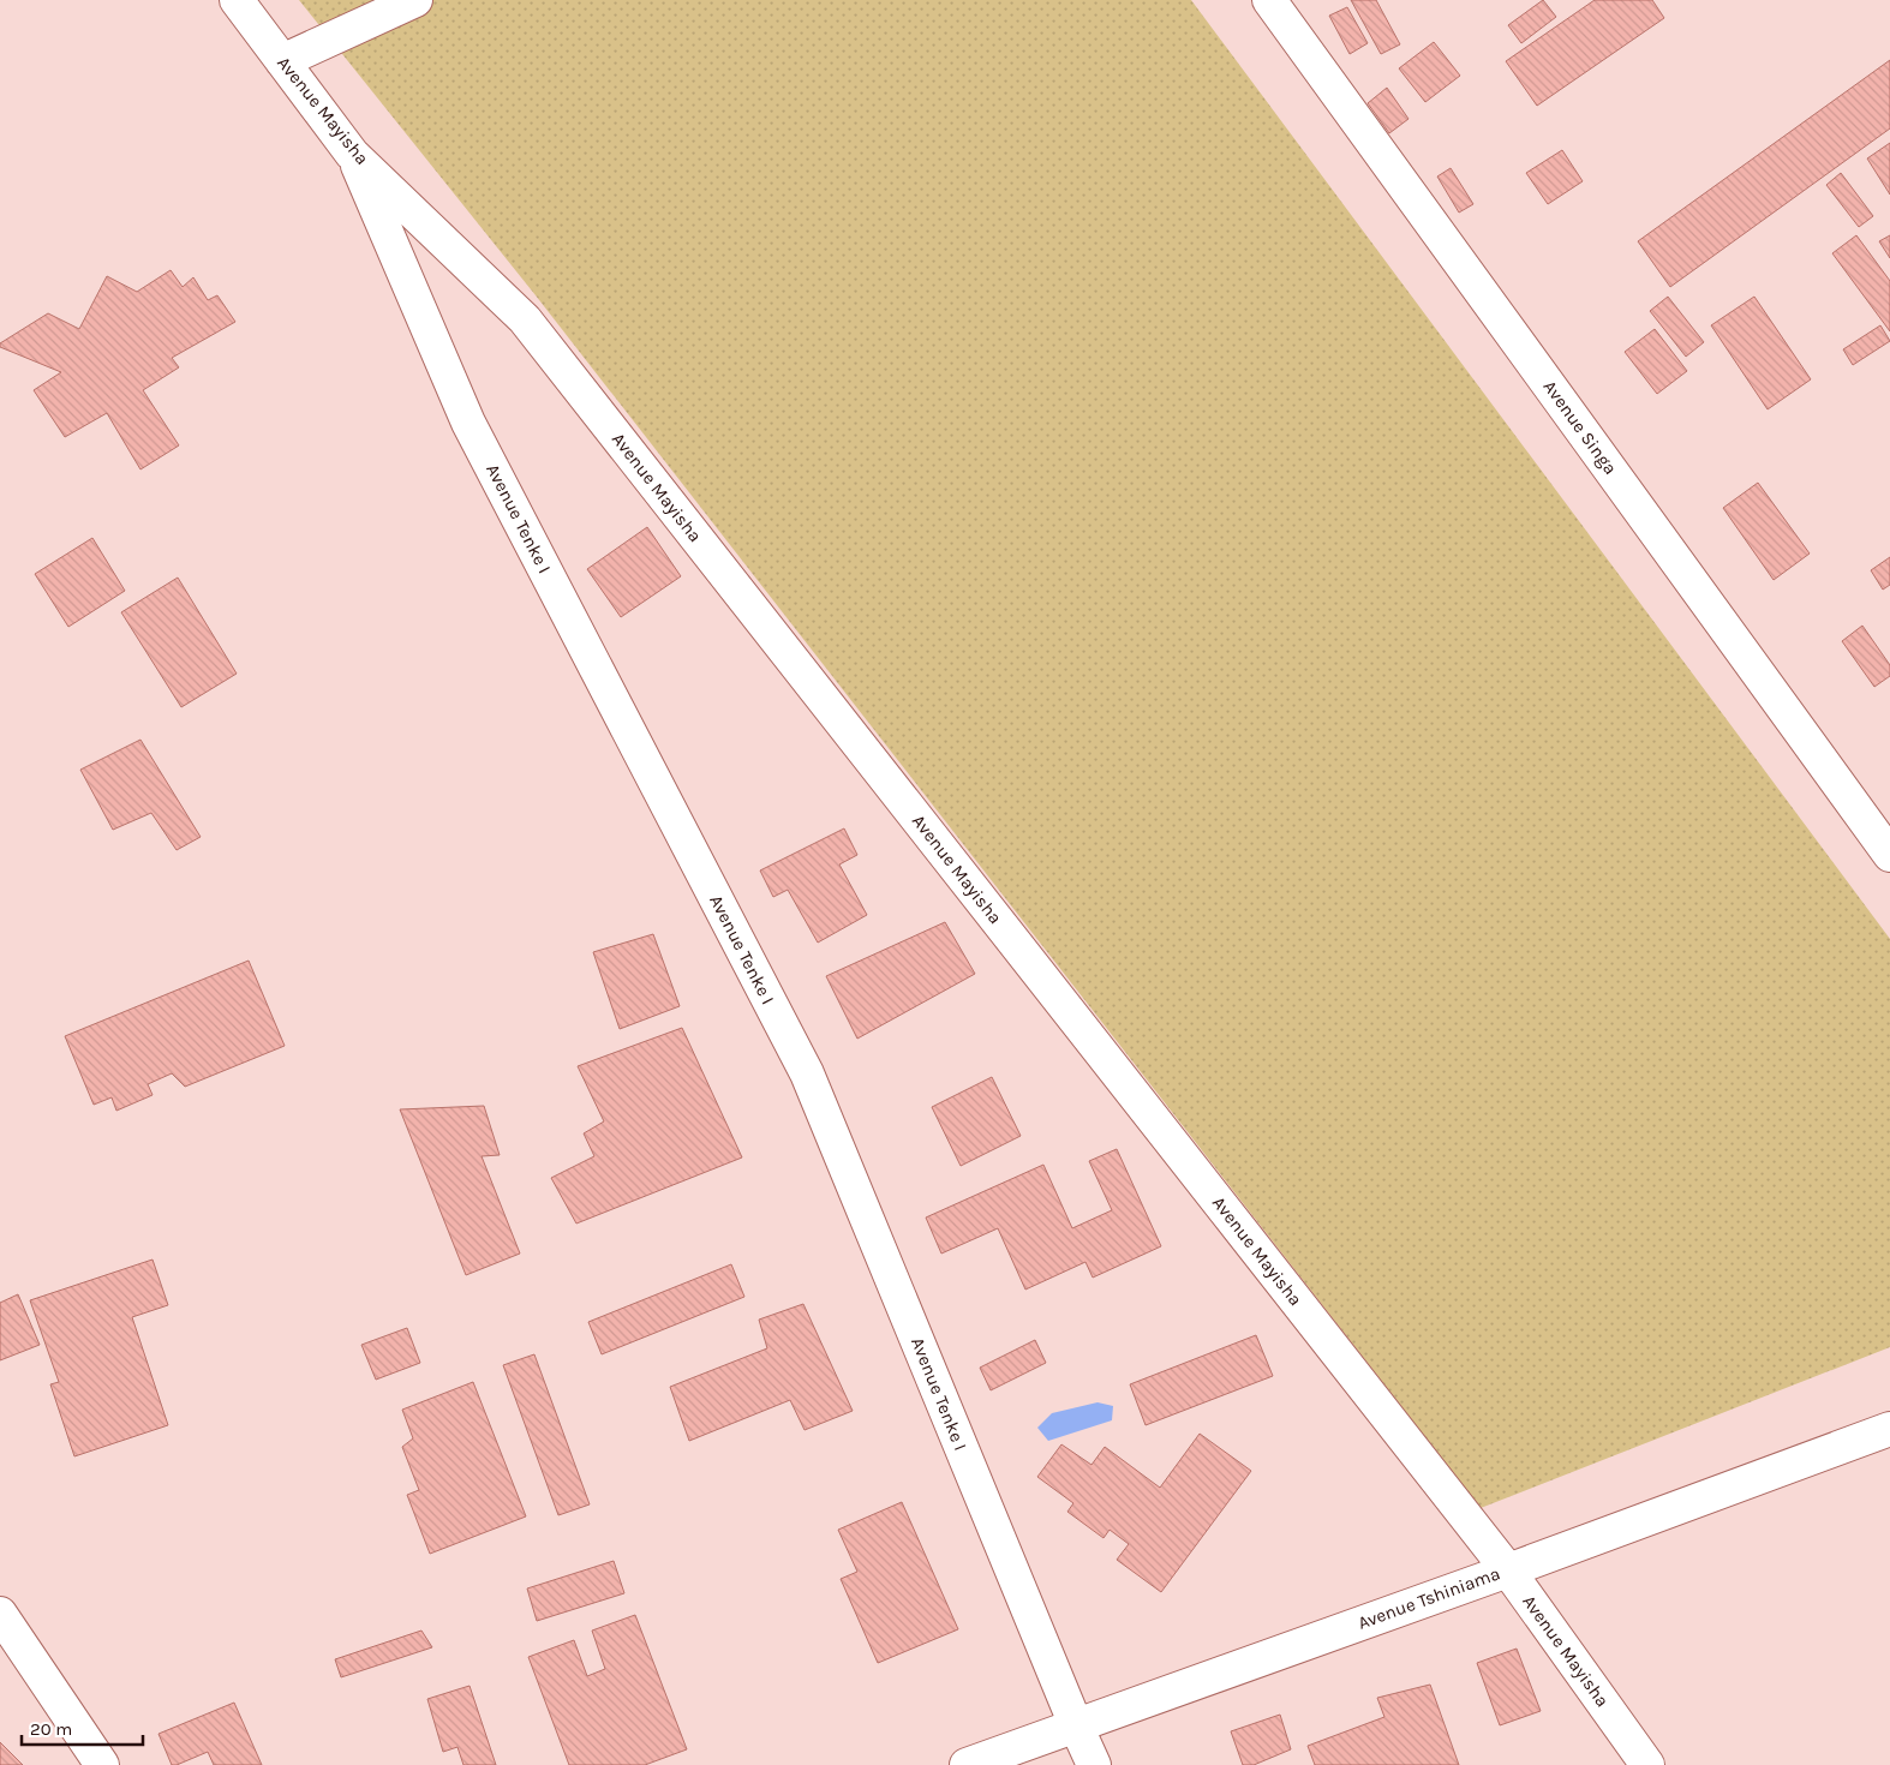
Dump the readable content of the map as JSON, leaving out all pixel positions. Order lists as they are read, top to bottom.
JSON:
{
  "streets": {
    "street": [
      "Avenue Mayisha",
      "Avenue Singa",
      "Avenue Tenke I",
      "Avenue Tshiniama"
    ]
  },
  "crossings": [
    ["Avenue Mayisha", "Avenue Tenke I"],
    ["Avenue Mayisha", "Avenue Tshiniama"],
    ["Avenue Tenke I", "Avenue Tshiniama"]
  ],
  "scale_bar": "20 m"
}
